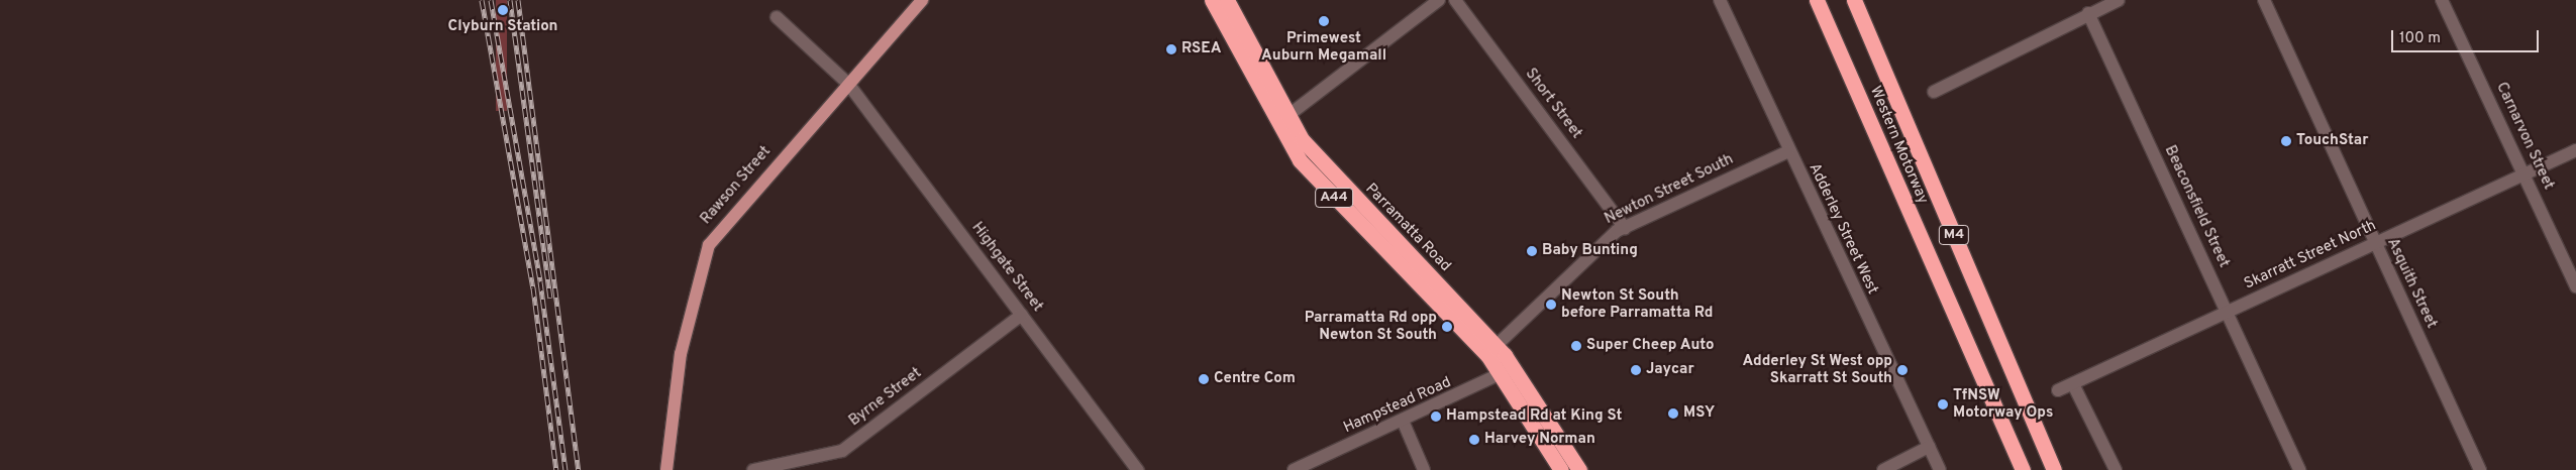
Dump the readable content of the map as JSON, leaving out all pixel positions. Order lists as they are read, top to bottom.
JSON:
{
  "streets": {
    "highway": [
      "Western Motorway",
      "A44",
      "Parramatta Road",
      "M4"
    ],
    "main road": ["Rawson Street"],
    "street": [
      "Short Street",
      "Carnarvon Street",
      "Newton Street South",
      "Beaconsfield Street",
      "Adderley Street West",
      "Skarratt Street North",
      "Highgate Street",
      "Asquith Street",
      "Byrne Street",
      "Hampstead Road"
    ]
  },
  "crossings": [
    ["Short Street", "Newton Street South"],
    ["Carnarvon Street", "Skarratt Street North"],
    ["Rawson Street", "Highgate Street"],
    ["Newton Street South", "Parramatta Road"],
    ["Newton Street South", "Adderley Street West"],
    ["Beaconsfield Street", "Skarratt Street North"],
    ["Parramatta Road", "Hampstead Road"],
    ["Skarratt Street North", "Asquith Street"],
    ["Highgate Street", "Byrne Street"]
  ],
  "places": [
    "Clyburn Station",
    "Primewest Auburn Megamall",
    "RSEA",
    "TouchStar",
    "Baby Bunting",
    "Newton St South before Parramatta Rd",
    "Parramatta Rd opp Newton St South",
    "Super Cheep Auto",
    "Jaycar",
    "Adderley St West opp Skarratt St South",
    "Centre Com",
    "TfNSW Motorway Ops",
    "MSY",
    "Hampstead Rd at King St",
    "Harvey Norman"
  ],
  "scale_bar": "100 m"
}
